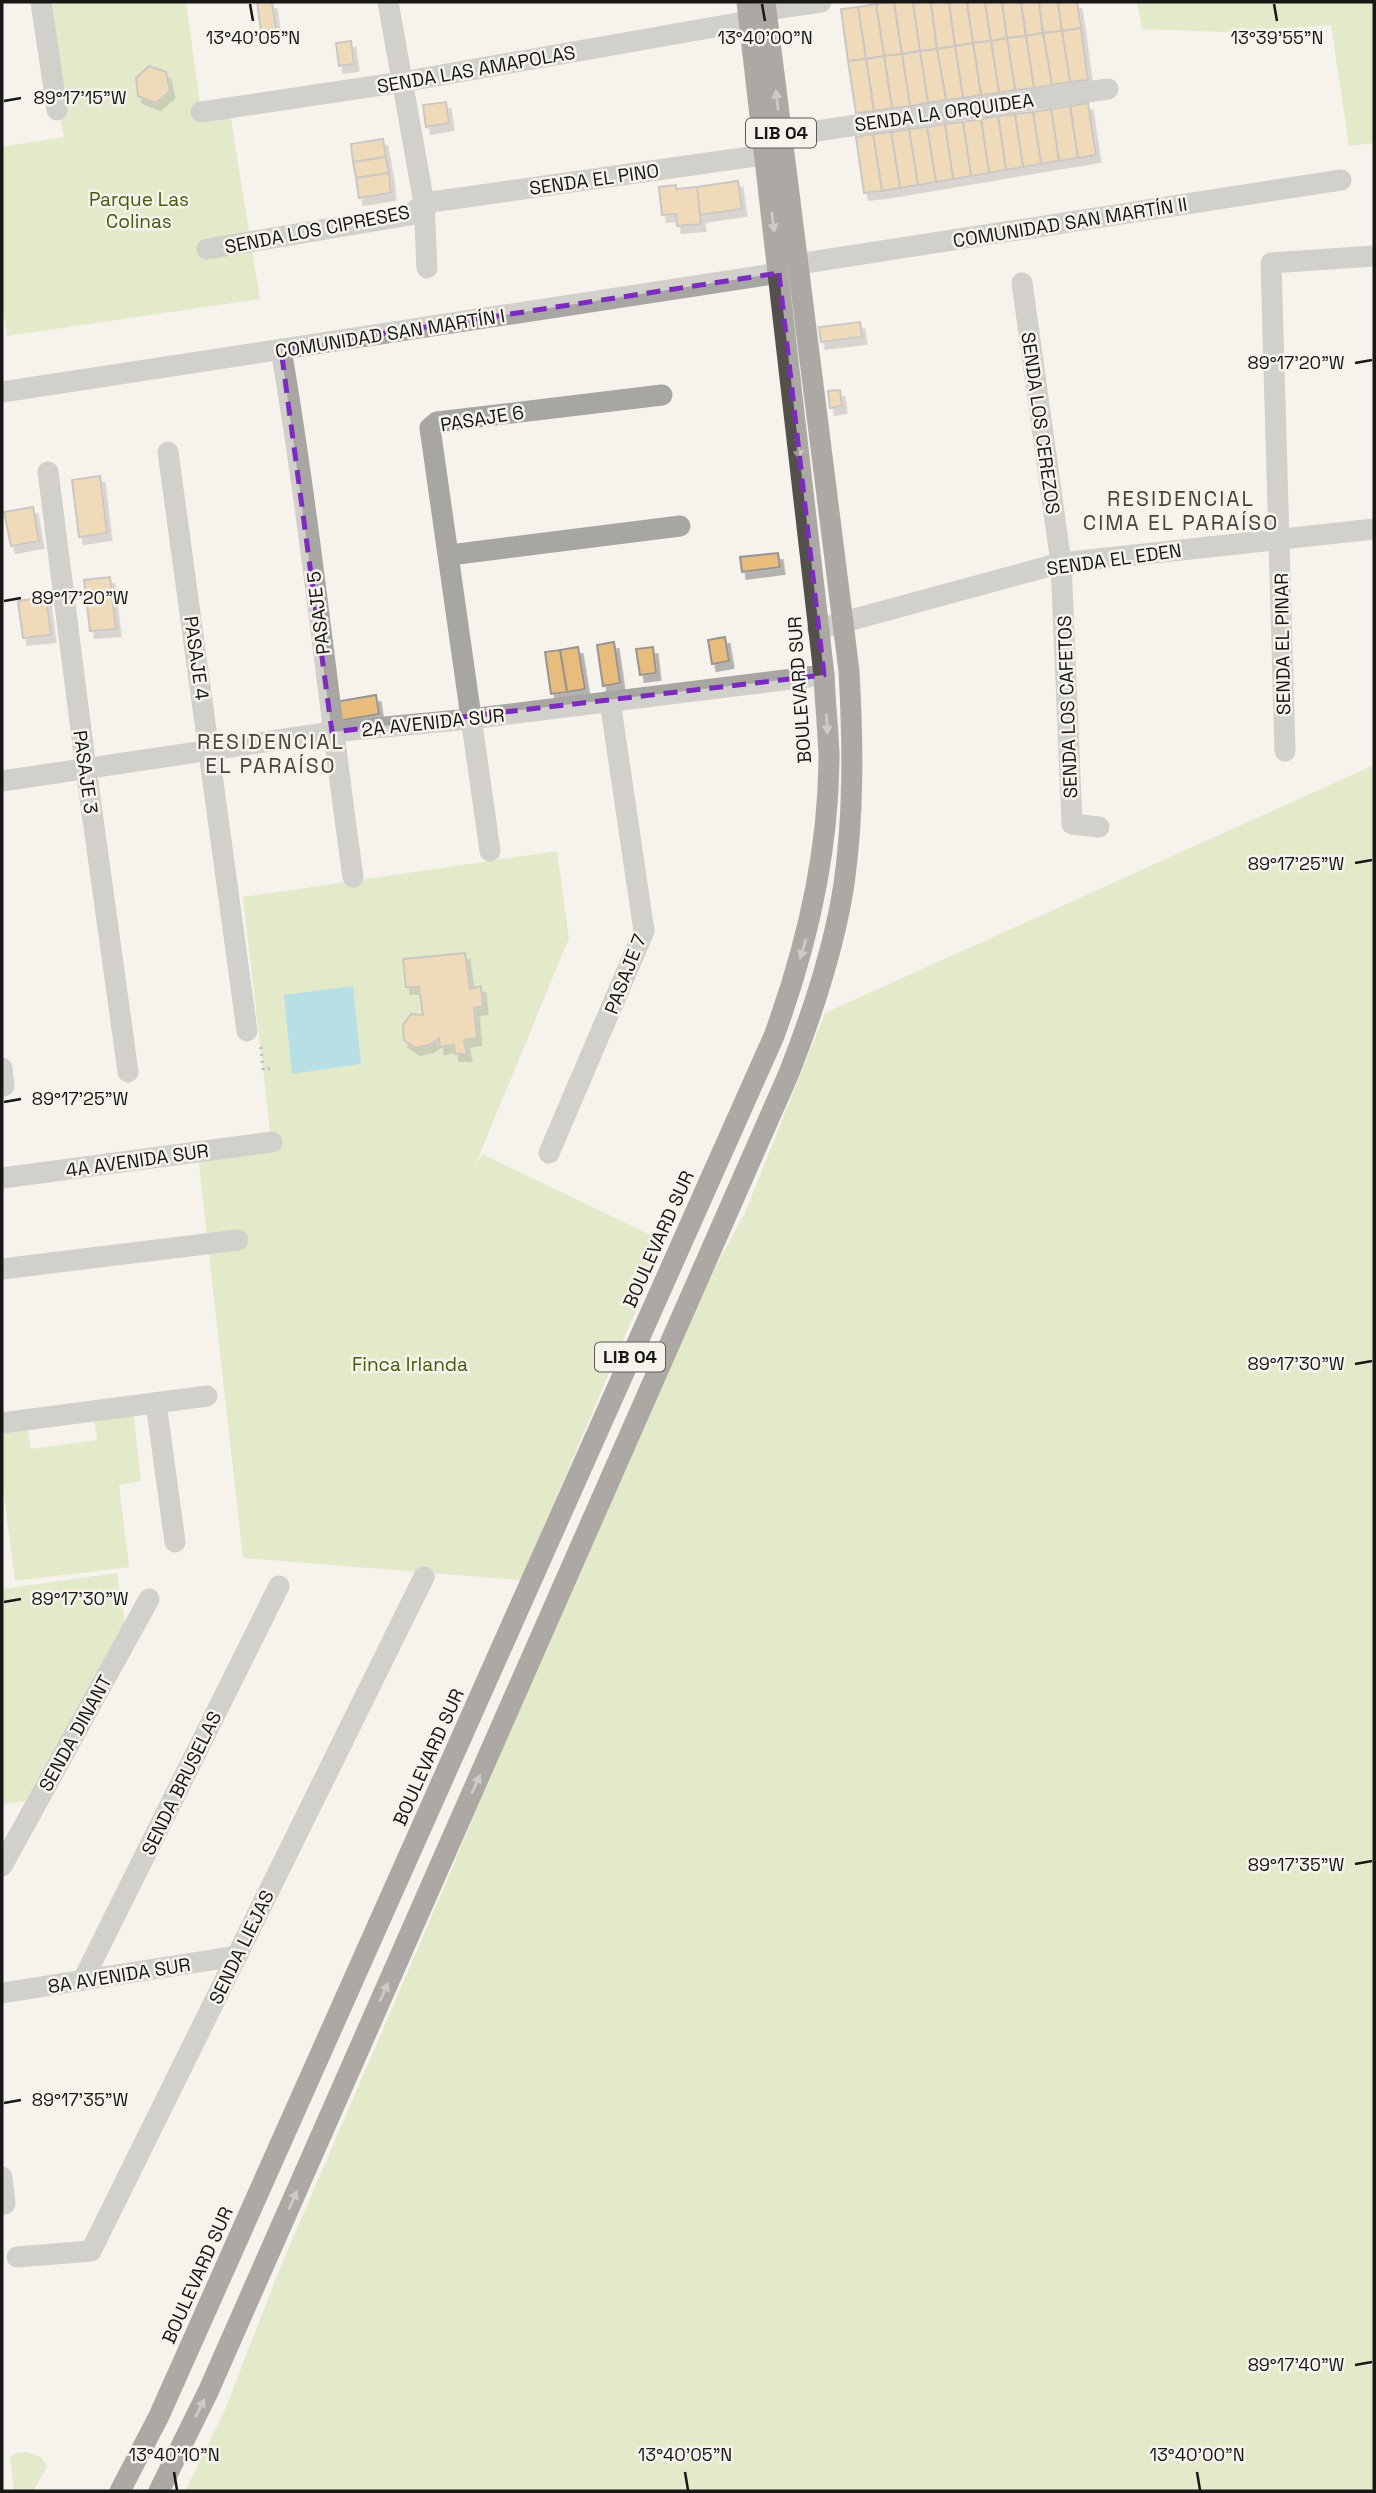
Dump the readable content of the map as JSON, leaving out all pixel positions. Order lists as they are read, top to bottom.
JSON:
{
  "streets": {
    "highway": ["LIB 04", "BOULEVARD SUR"],
    "street": [
      "SENDA LAS AMAPOLAS",
      "SENDA LA ORQUIDEA",
      "SENDA EL PINO",
      "COMUNIDAD SAN MARTÍN II",
      "SENDA LOS CIPRESES",
      "COMUNIDAD SAN MARTÍN I",
      "PASAJE 6",
      "SENDA LOS CEREZOS",
      "SENDA EL EDEN",
      "PASAJE 5",
      "SENDA EL PINAR",
      "PASAJE 4",
      "SENDA LOS CAFETOS",
      "2A AVENIDA SUR",
      "PASAJE 3",
      "PASAJE 7",
      "4A AVENIDA SUR",
      "SENDA DINANT",
      "SENDA BRUSELAS",
      "SENDA LIEJAS",
      "8A AVENIDA SUR"
    ]
  },
  "crossings": [
    ["SENDA LAS AMAPOLAS", "BOULEVARD SUR"],
    ["SENDA LA ORQUIDEA", "BOULEVARD SUR"],
    ["SENDA EL PINO", "SENDA LOS CIPRESES"],
    ["SENDA EL PINO", "BOULEVARD SUR"],
    ["COMUNIDAD SAN MARTÍN II", "COMUNIDAD SAN MARTÍN I"],
    ["COMUNIDAD SAN MARTÍN II", "BOULEVARD SUR"],
    ["COMUNIDAD SAN MARTÍN I", "PASAJE 5"],
    ["COMUNIDAD SAN MARTÍN I", "BOULEVARD SUR"],
    ["PASAJE 6", "2A AVENIDA SUR"],
    ["SENDA LOS CEREZOS", "SENDA EL EDEN"],
    ["SENDA LOS CEREZOS", "SENDA LOS CAFETOS"],
    ["SENDA EL EDEN", "SENDA EL PINAR"],
    ["SENDA EL EDEN", "BOULEVARD SUR"],
    ["SENDA EL EDEN", "SENDA LOS CAFETOS"],
    ["PASAJE 5", "2A AVENIDA SUR"],
    ["PASAJE 4", "2A AVENIDA SUR"],
    ["BOULEVARD SUR", "2A AVENIDA SUR"],
    ["2A AVENIDA SUR", "PASAJE 3"],
    ["2A AVENIDA SUR", "PASAJE 7"],
    ["SENDA BRUSELAS", "8A AVENIDA SUR"],
    ["SENDA LIEJAS", "8A AVENIDA SUR"]
  ],
  "districts": ["RESIDENCIAL CIMA EL PARAÍSO", "RESIDENCIAL EL PARAÍSO"],
  "parks": ["Parque Las Colinas", "Finca Irlanda"],
  "coordinates": [
    "13°40'05\"N",
    "13°40'00\"N",
    "13°39'55\"N",
    "89°17'15\"W",
    "89°17'20\"W",
    "89°17'25\"W",
    "89°17'30\"W",
    "89°17'35\"W",
    "89°17'40\"W",
    "13°40'10\"N"
  ]
}
